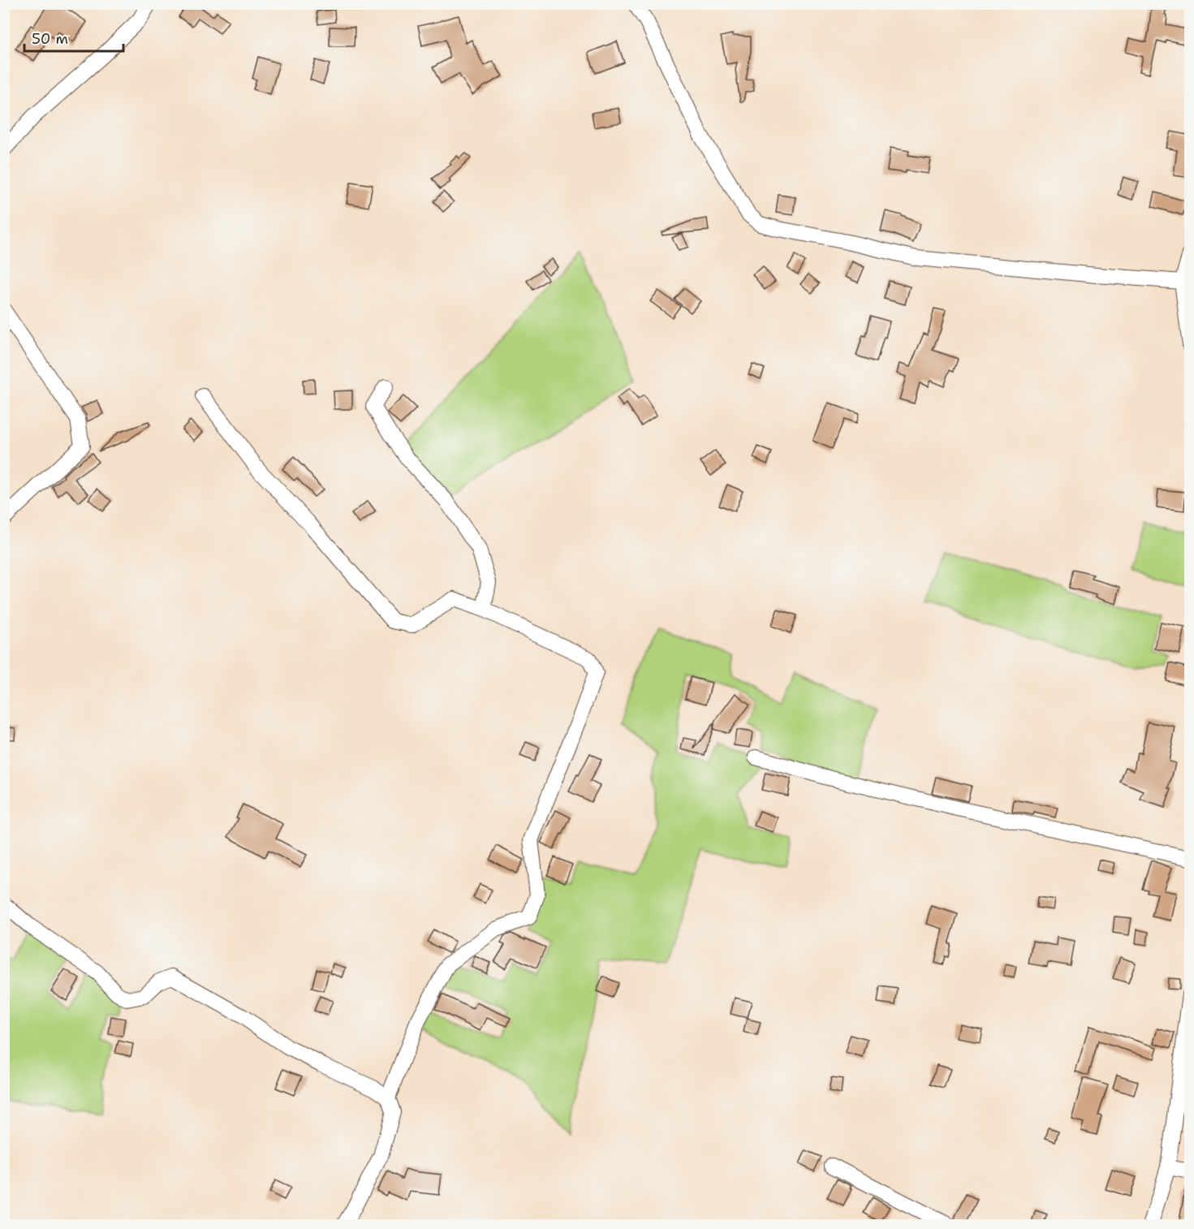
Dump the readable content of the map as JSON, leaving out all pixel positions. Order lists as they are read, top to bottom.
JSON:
{
  "scale_bar": "50 m"
}
